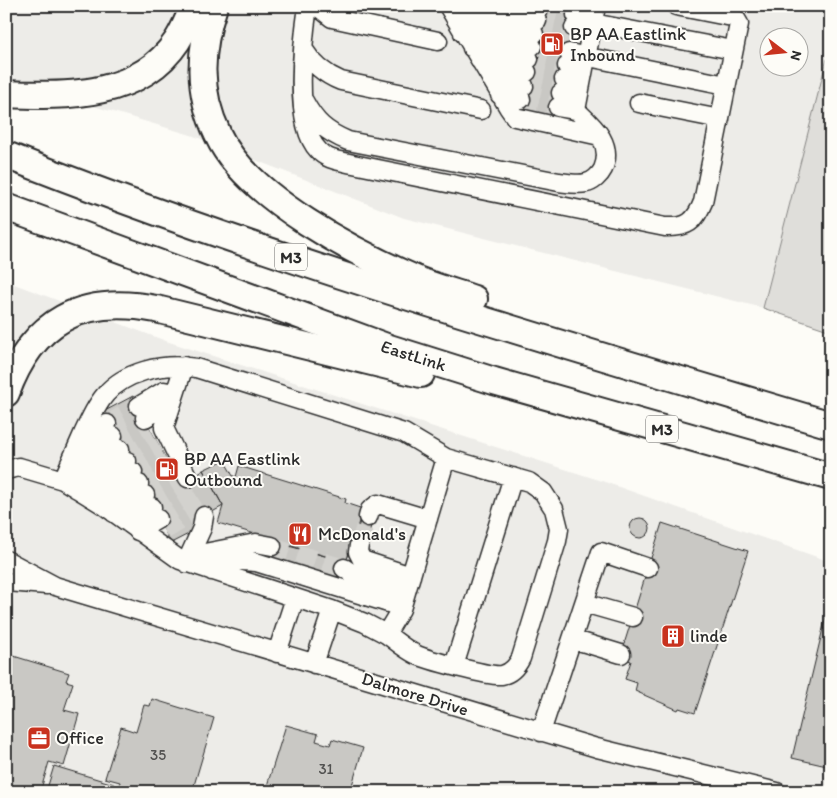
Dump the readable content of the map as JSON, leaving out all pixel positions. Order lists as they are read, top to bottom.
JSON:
{
  "streets": {
    "highway": ["M3", "EastLink"],
    "street": ["Dalmore Drive"]
  },
  "places": {
    "fuel station": ["BP AA Eastlink Inbound", "BP AA Eastlink Outbound"],
    "restaurant": ["McDonald's"],
    "building": ["linde"],
    "office": ["Office"]
  },
  "house_numbers": ["35", "31"],
  "north": "right"
}
